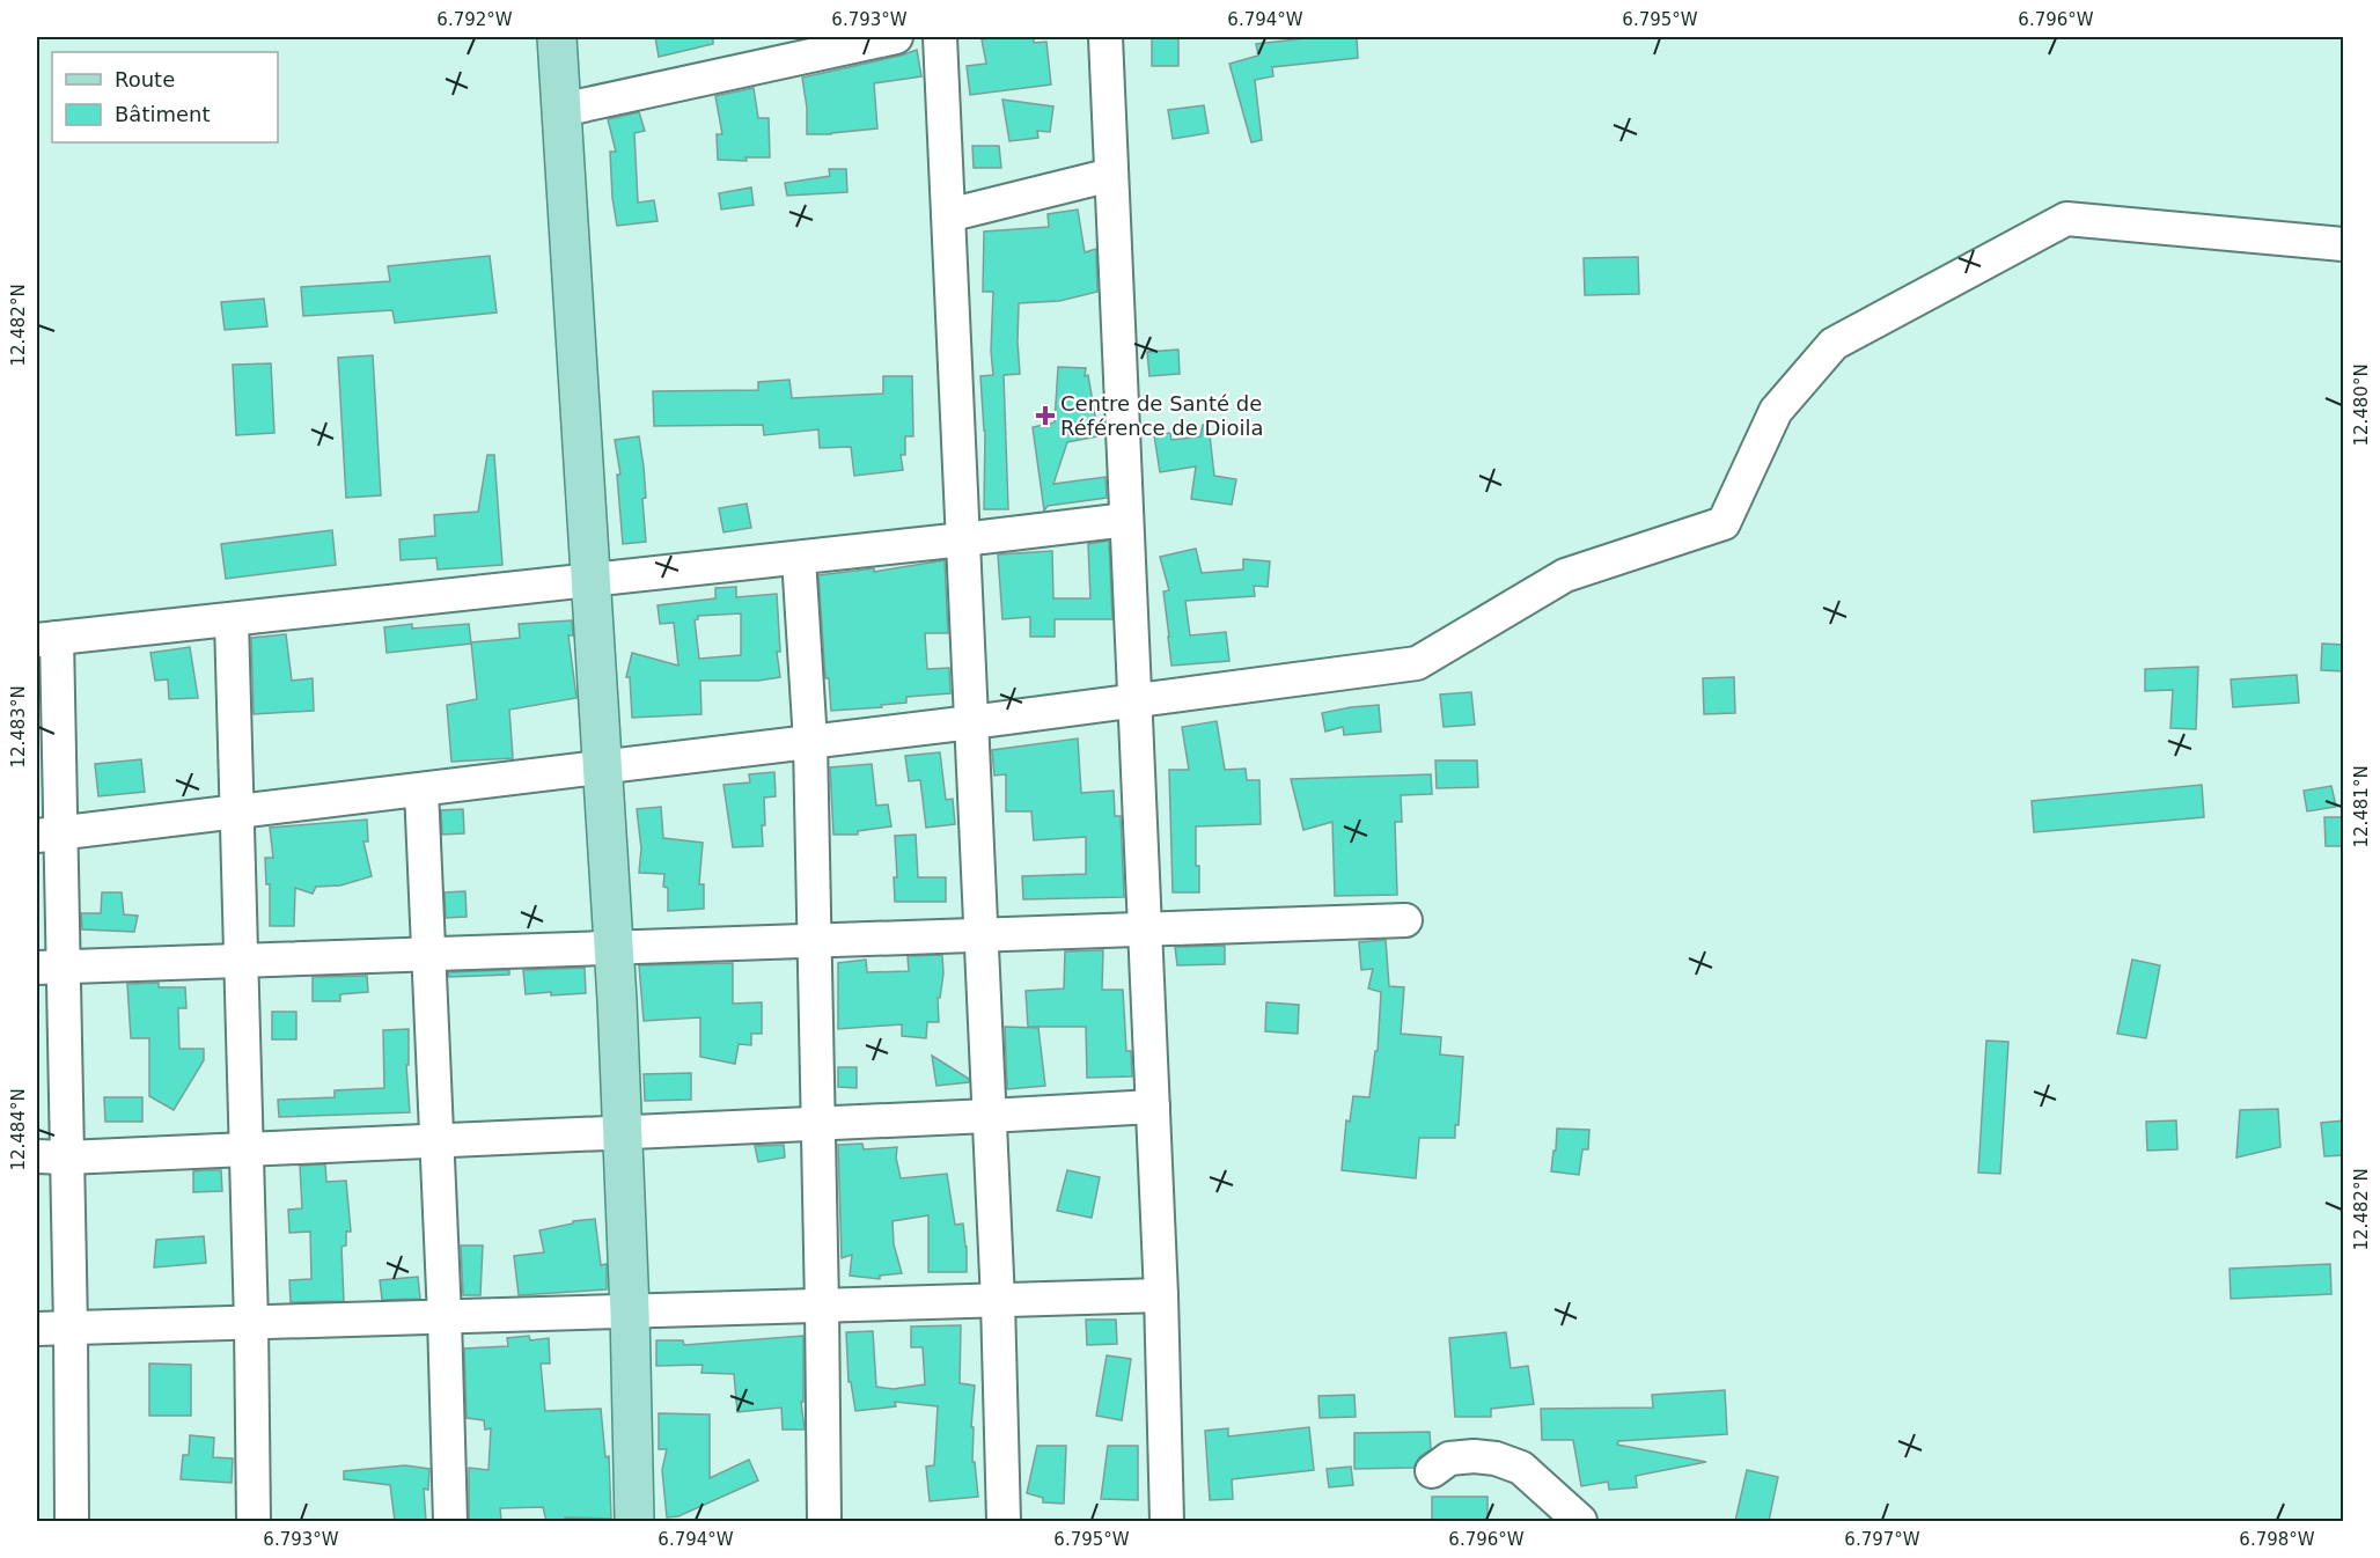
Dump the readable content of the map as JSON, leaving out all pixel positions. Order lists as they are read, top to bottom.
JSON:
{
  "places": {
    "health": ["Centre de Santé de Référence de Dioila"]
  },
  "legend": ["Route", "Bâtiment"],
  "coordinates": [
    "6.792°W",
    "6.793°W",
    "6.794°W",
    "6.795°W",
    "6.796°W",
    "12.482°N",
    "12.480°N",
    "12.483°N",
    "12.481°N",
    "12.484°N",
    "6.797°W",
    "6.798°W"
  ]
}
